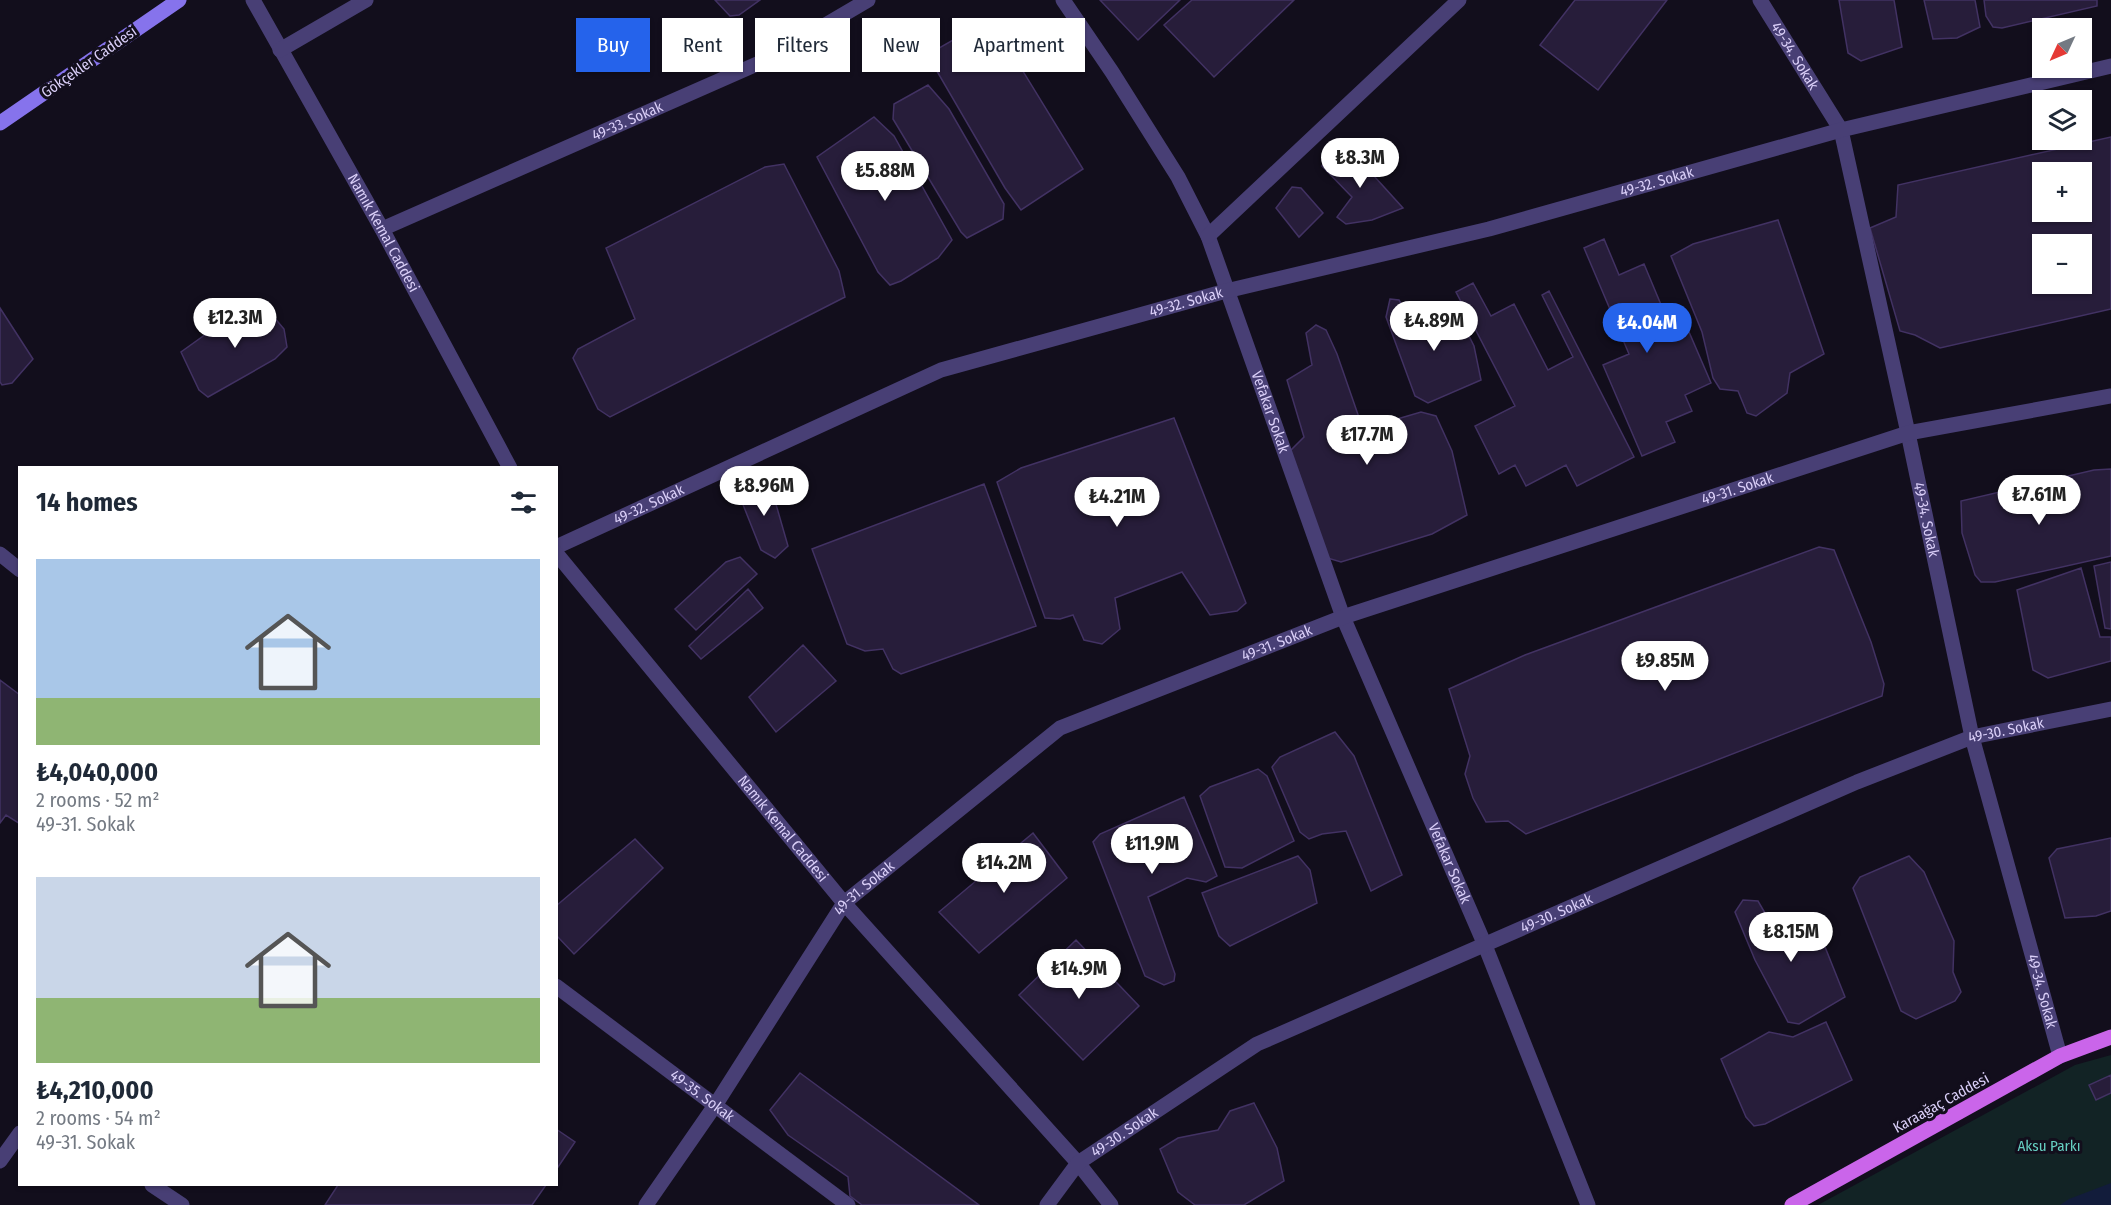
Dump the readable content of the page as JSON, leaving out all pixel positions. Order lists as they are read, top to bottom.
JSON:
{
  "streets": {
    "main road": ["Gökçekler Caddesi", "Karaağaç Caddesi"],
    "street": [
      "49-34. Sokak",
      "49-33. Sokak",
      "49-32. Sokak",
      "Namık Kemal Caddesi",
      "Vefakar Sokak",
      "49-31. Sokak",
      "49-30. Sokak",
      "49-35. Sokak"
    ]
  },
  "crossings": [
    ["49-34. Sokak", "49-32. Sokak"],
    ["49-34. Sokak", "49-31. Sokak"],
    ["49-34. Sokak", "49-30. Sokak"],
    ["49-34. Sokak", "Karaağaç Caddesi"],
    ["49-33. Sokak", "Namık Kemal Caddesi"],
    ["49-32. Sokak", "Vefakar Sokak"],
    ["Namık Kemal Caddesi", "49-31. Sokak"],
    ["Namık Kemal Caddesi", "49-30. Sokak"],
    ["Vefakar Sokak", "49-31. Sokak"],
    ["Vefakar Sokak", "49-30. Sokak"],
    ["49-31. Sokak", "49-35. Sokak"]
  ],
  "parks": ["Aksu Parkı"],
  "north": "bottom left",
  "page": {
    "map_buttons": ["+", "−"],
    "chip": [
      "Buy",
      "Rent",
      "Filters",
      "New",
      "Apartment"
    ],
    "price": [
      "₺8.3M",
      "₺5.88M",
      "₺12.3M",
      "₺4.89M",
      "₺4.04M",
      "₺17.7M",
      "₺8.96M",
      "₺7.61M",
      "₺4.21M",
      "₺9.85M",
      "₺11.9M",
      "₺14.2M",
      "₺8.15M",
      "₺14.9M"
    ],
    "heading": "14 homes",
    "list": [
      {
        "name": "₺4,040,000",
        "note": "2 rooms · 52 m² · 49-31. Sokak"
      },
      {
        "name": "₺4,210,000",
        "note": "2 rooms · 54 m² · 49-31. Sokak"
      }
    ]
  }
}
